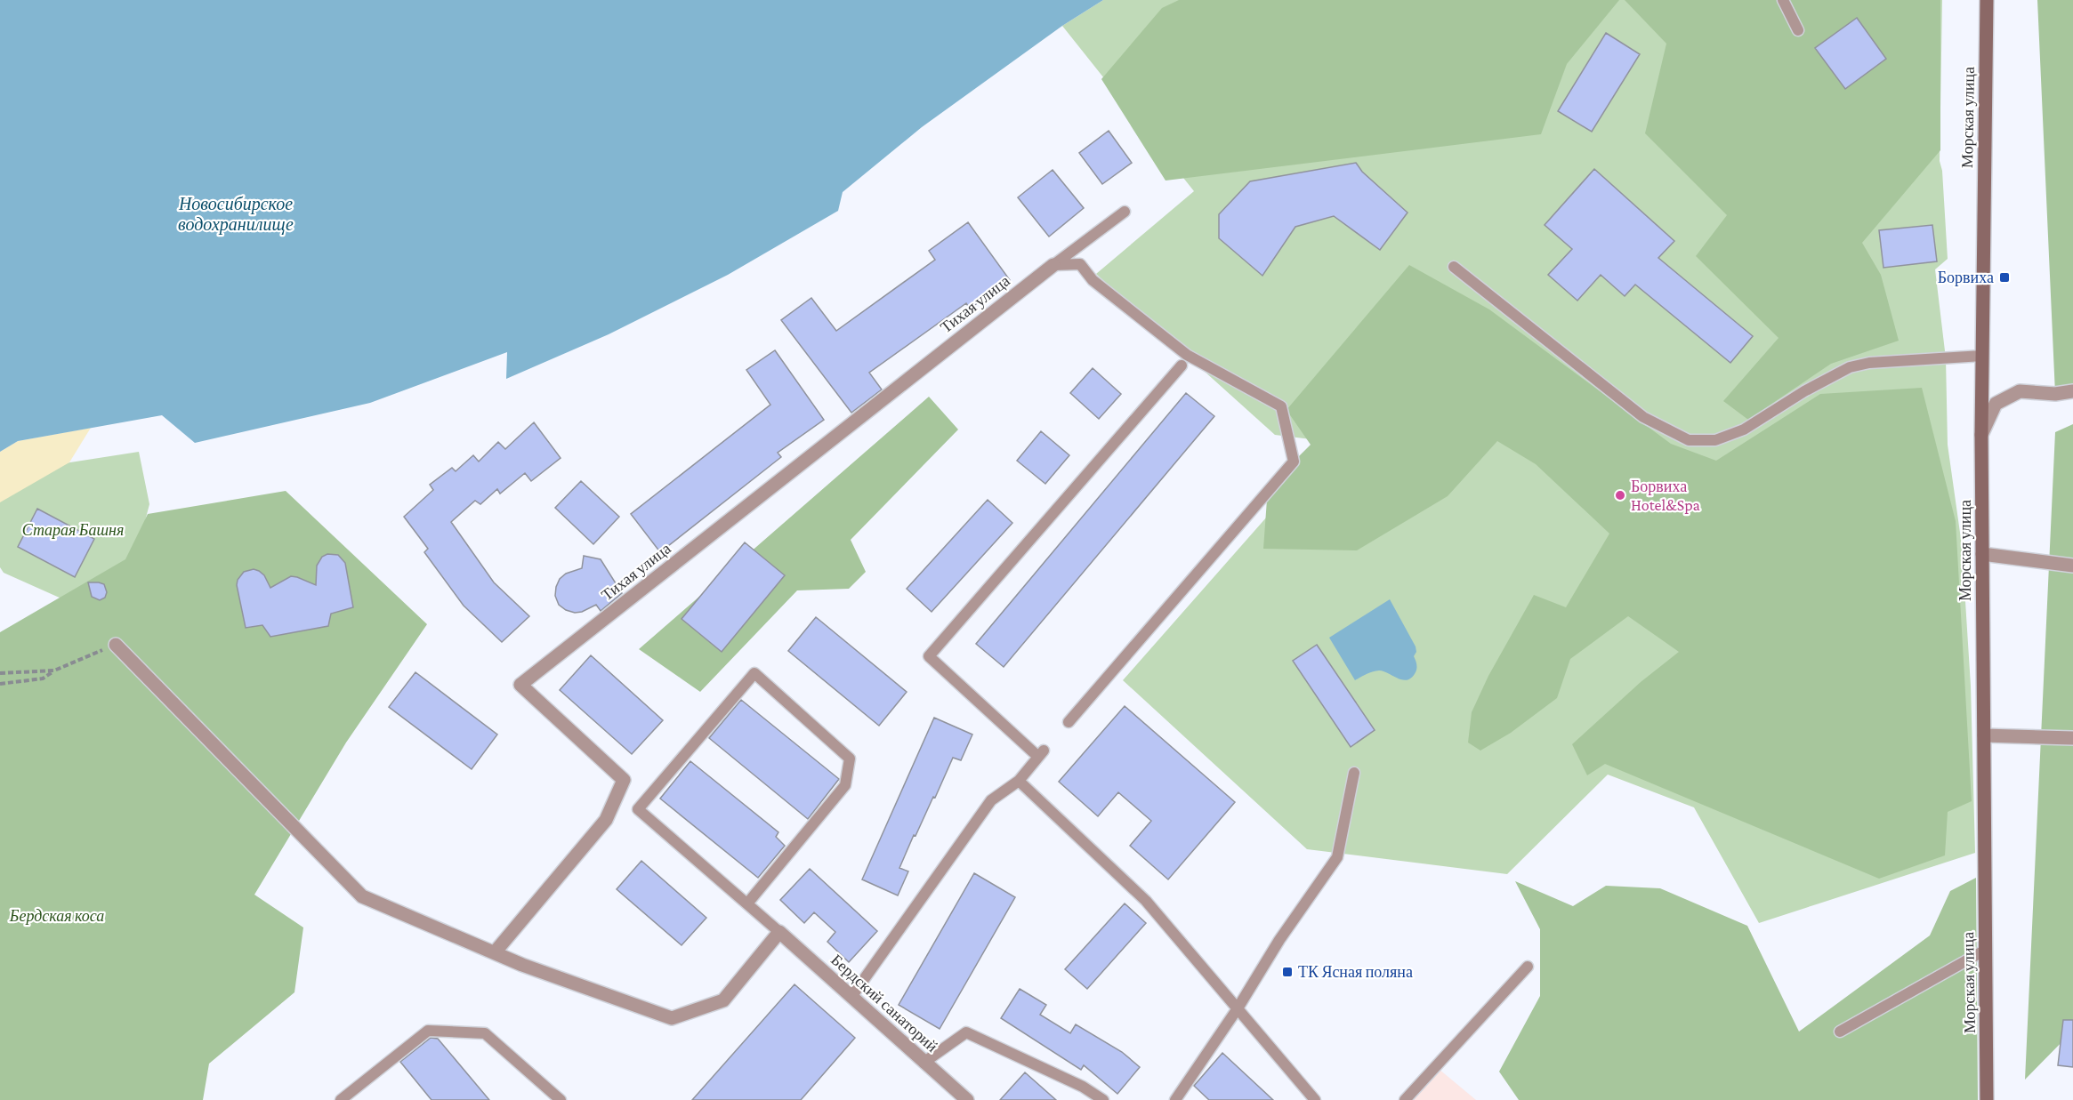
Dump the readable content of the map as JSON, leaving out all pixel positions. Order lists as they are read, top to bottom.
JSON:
{
  "streets": {
    "street": ["Морская улица", "Тихая улица", "Бердский санаторий"]
  },
  "water": ["Новосибирское водохранилище"],
  "parks": ["Старая Башня", "Бердская коса"],
  "places": {
    "transit": ["Борвиха", "ТК Ясная поляна"],
    "other": ["Борвиха Hotel&Spa"]
  }
}
